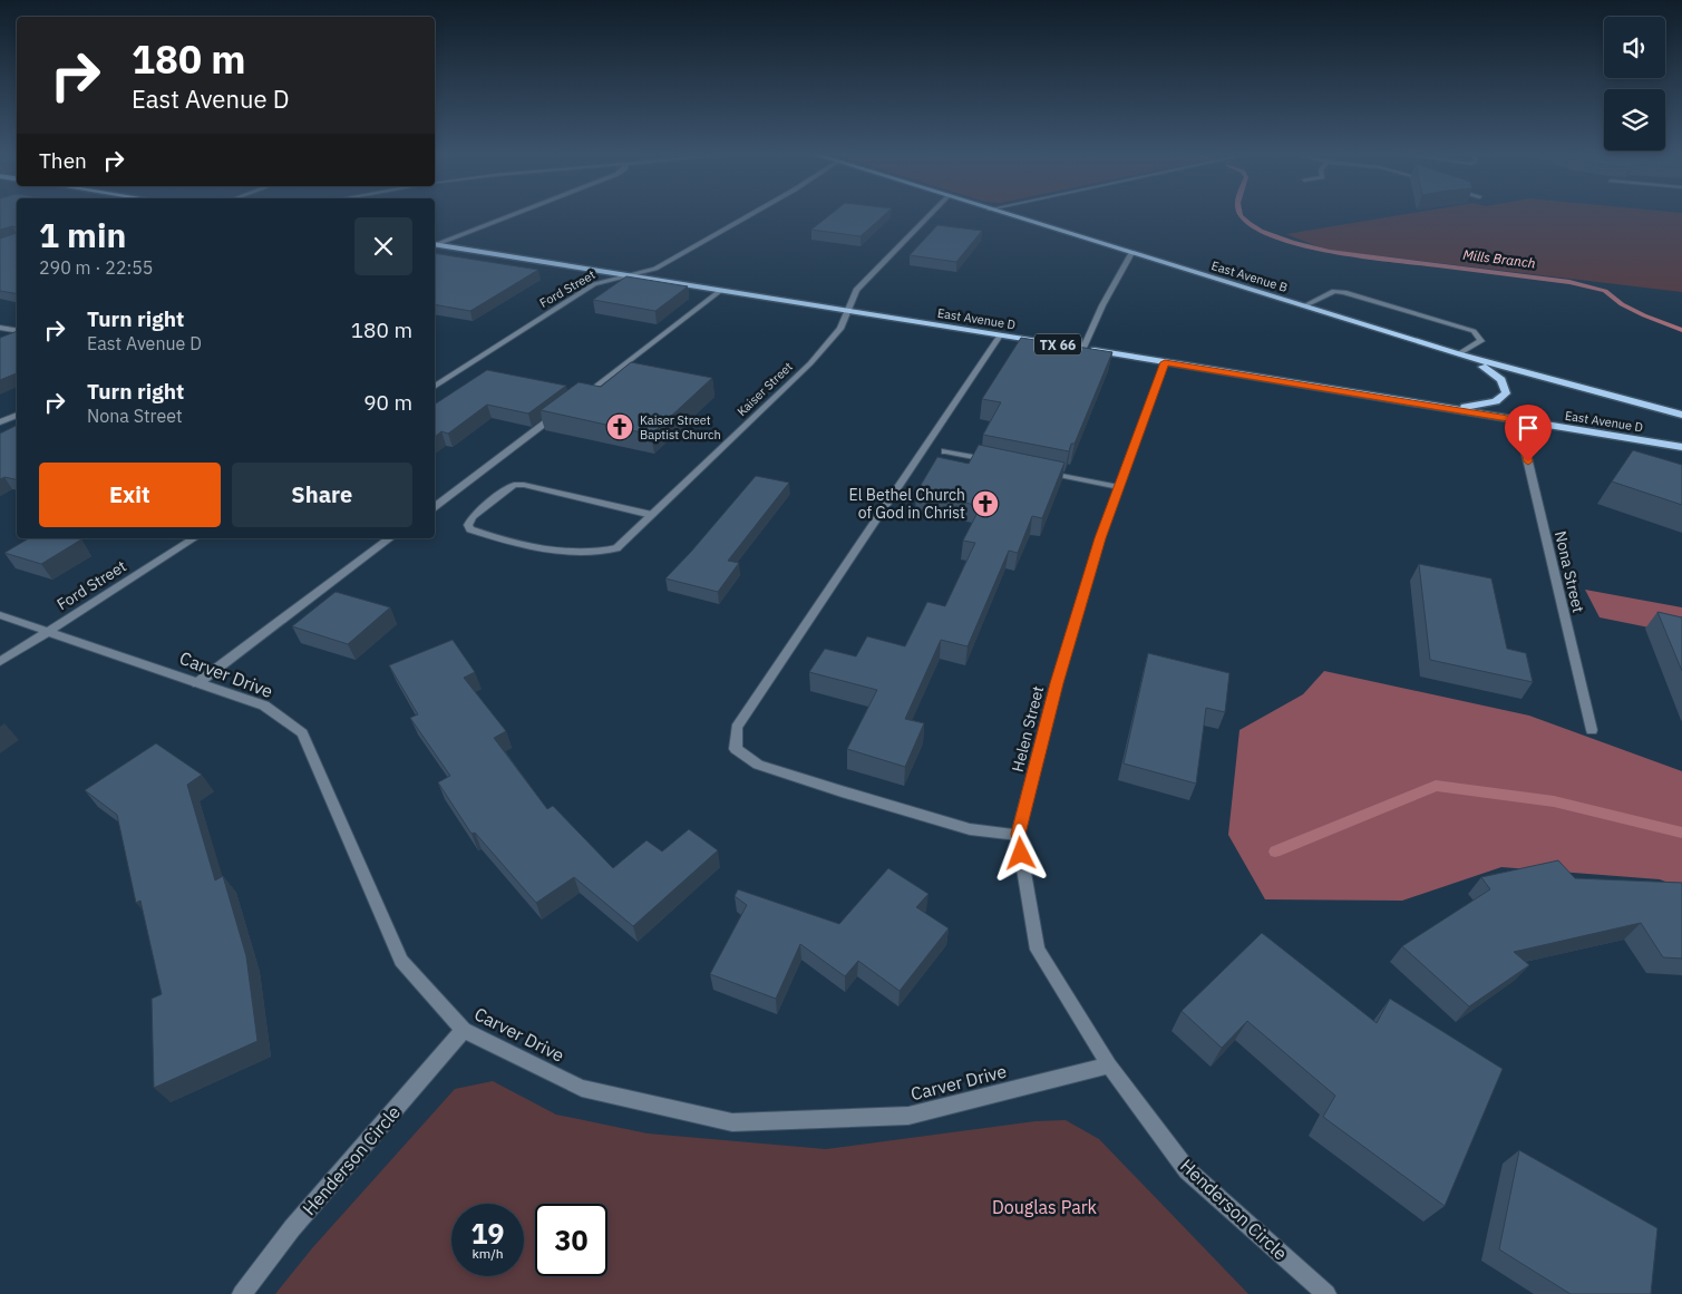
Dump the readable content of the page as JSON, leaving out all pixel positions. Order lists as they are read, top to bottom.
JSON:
{
  "streets": {
    "main road": ["East Avenue B", "East Avenue D", "TX 66"],
    "street": [
      "Ford Street",
      "Kaiser Street",
      "Nona Street",
      "Carver Drive",
      "Helen Street",
      "Henderson Circle"
    ]
  },
  "crossings": [
    ["Ford Street", "East Avenue D"],
    ["Ford Street", "Carver Drive"],
    ["East Avenue D", "Kaiser Street"],
    ["East Avenue D", "Nona Street"],
    ["East Avenue D", "Helen Street"],
    ["Carver Drive", "Helen Street"],
    ["Carver Drive", "Henderson Circle"],
    ["Helen Street", "Henderson Circle"]
  ],
  "water": ["Mills Branch"],
  "parks": ["Douglas Park"],
  "places": {
    "church": ["Kaiser Street Baptist Church", "El Bethel Church of God in Christ"]
  },
  "page": {
    "turn": ["180 m", "East Avenue D"],
    "then": "Then",
    "heading": ["1 min", "290 m · 22:55"],
    "list": [
      {
        "name": "Turn right",
        "note": "East Avenue D",
        "value": "180 m"
      },
      {
        "name": "Turn right",
        "note": "Nona Street",
        "value": "90 m"
      }
    ],
    "buttons": ["Exit", "Share"],
    "speed": "19 km/h",
    "limit": "30"
  }
}
